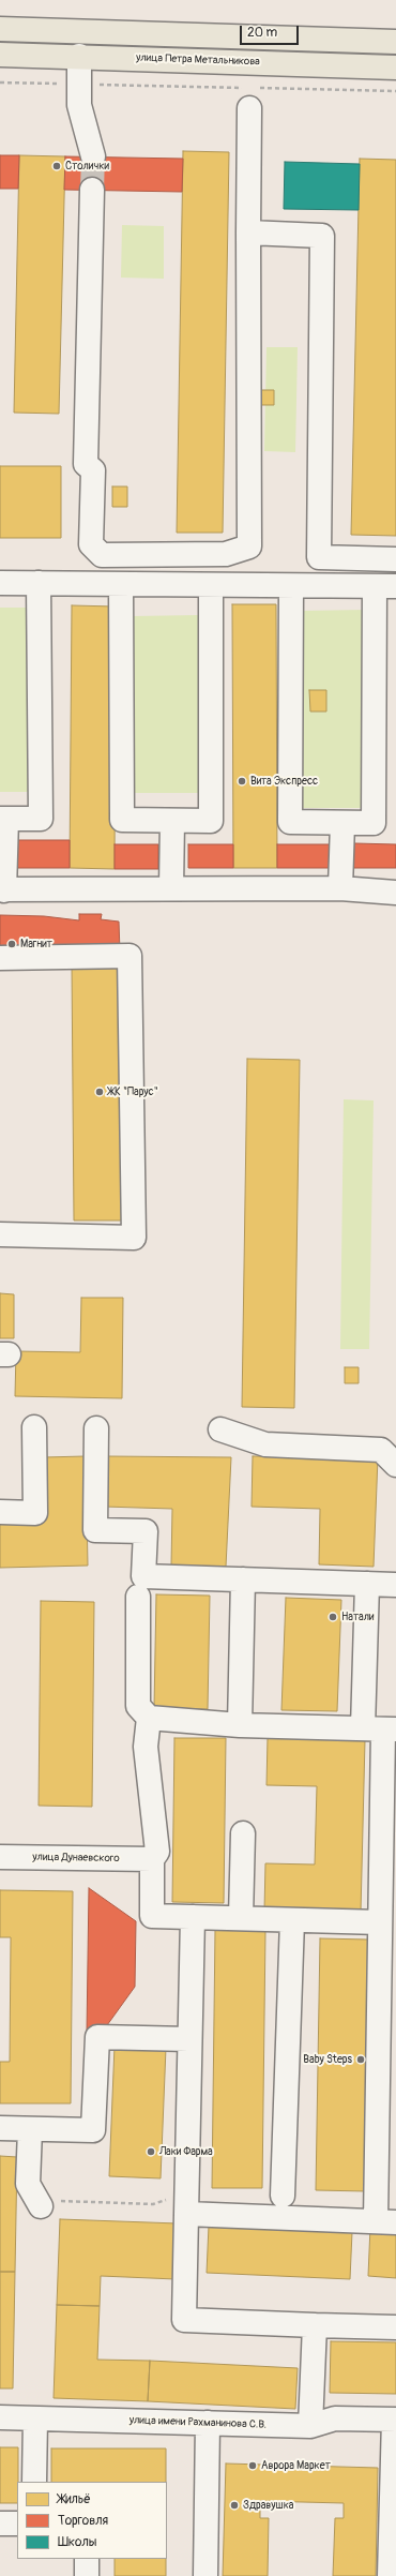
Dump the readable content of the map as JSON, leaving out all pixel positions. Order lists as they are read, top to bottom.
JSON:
{
  "streets": {
    "main road": ["улица Петра Метальникова"],
    "street": ["улица Дунаевского", "улица имени Рахманинова С.В."]
  },
  "places": [
    "Столички",
    "Вита Экспресс",
    "Магнит",
    "ЖК \"Парус\"",
    "Натали",
    "Baby Steps",
    "Лаки Фарма",
    "Аврора Маркет",
    "Здравушка"
  ],
  "legend": ["Жильё", "Торговля", "Школы"],
  "scale_bar": "20 m"
}
